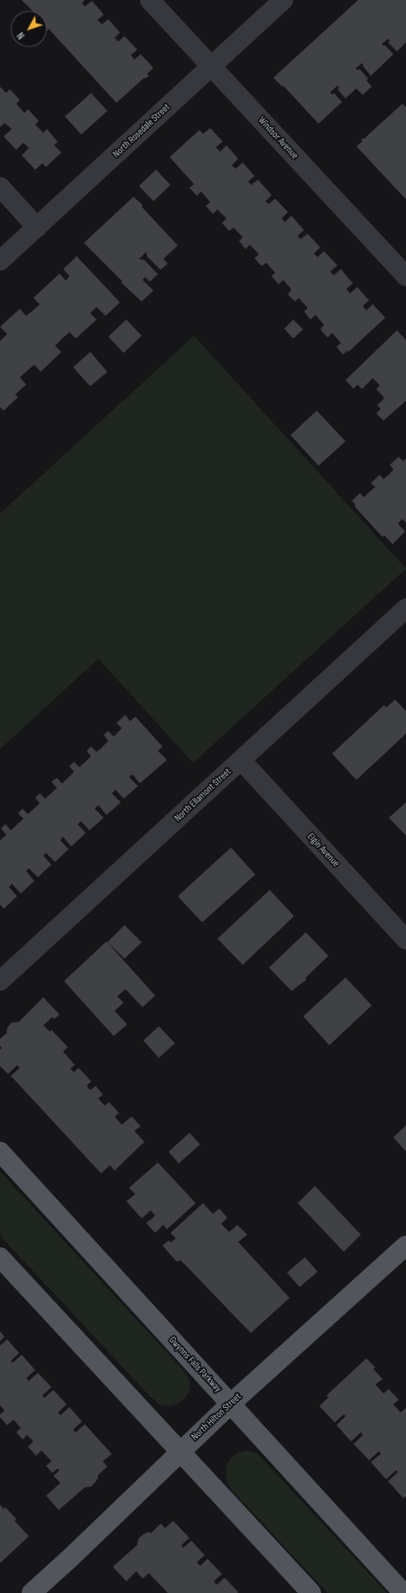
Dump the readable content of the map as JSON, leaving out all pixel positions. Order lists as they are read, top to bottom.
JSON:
{
  "streets": {
    "main road": ["Gwynns Falls Parkway", "North Hilton Street"],
    "street": [
      "North Rosedale Street",
      "Windsor Avenue",
      "North Ellamont Street",
      "Elgin Avenue"
    ]
  },
  "crossings": [
    ["North Rosedale Street", "Windsor Avenue"],
    ["North Ellamont Street", "Elgin Avenue"],
    ["Gwynns Falls Parkway", "North Hilton Street"]
  ],
  "north": "bottom left"
}
